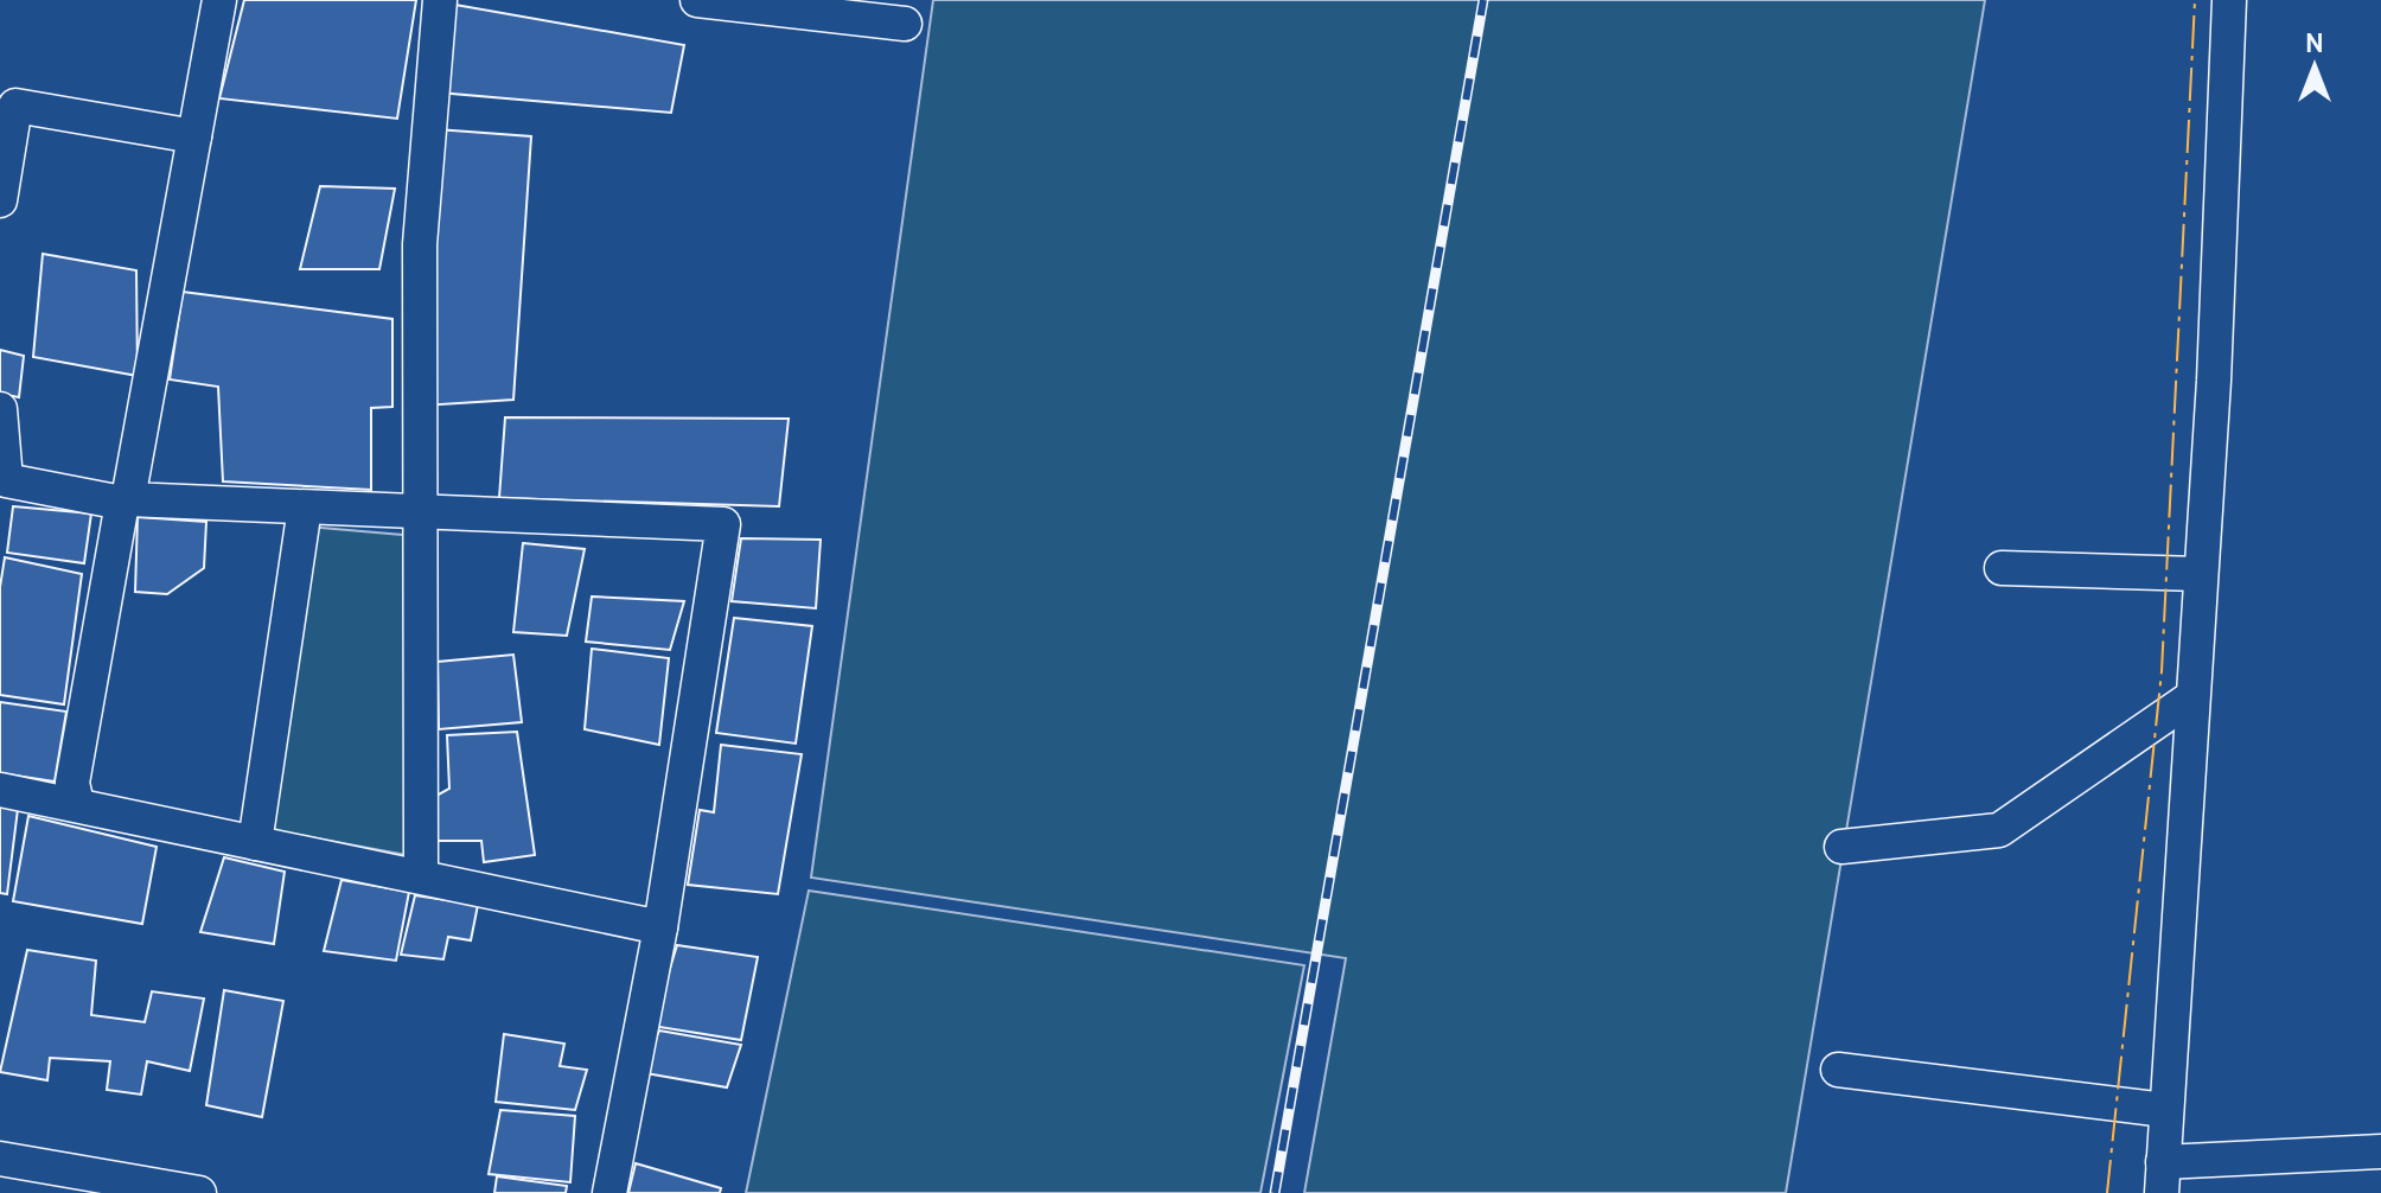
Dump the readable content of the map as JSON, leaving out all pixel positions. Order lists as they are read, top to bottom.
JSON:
{
  "north": "top"
}
